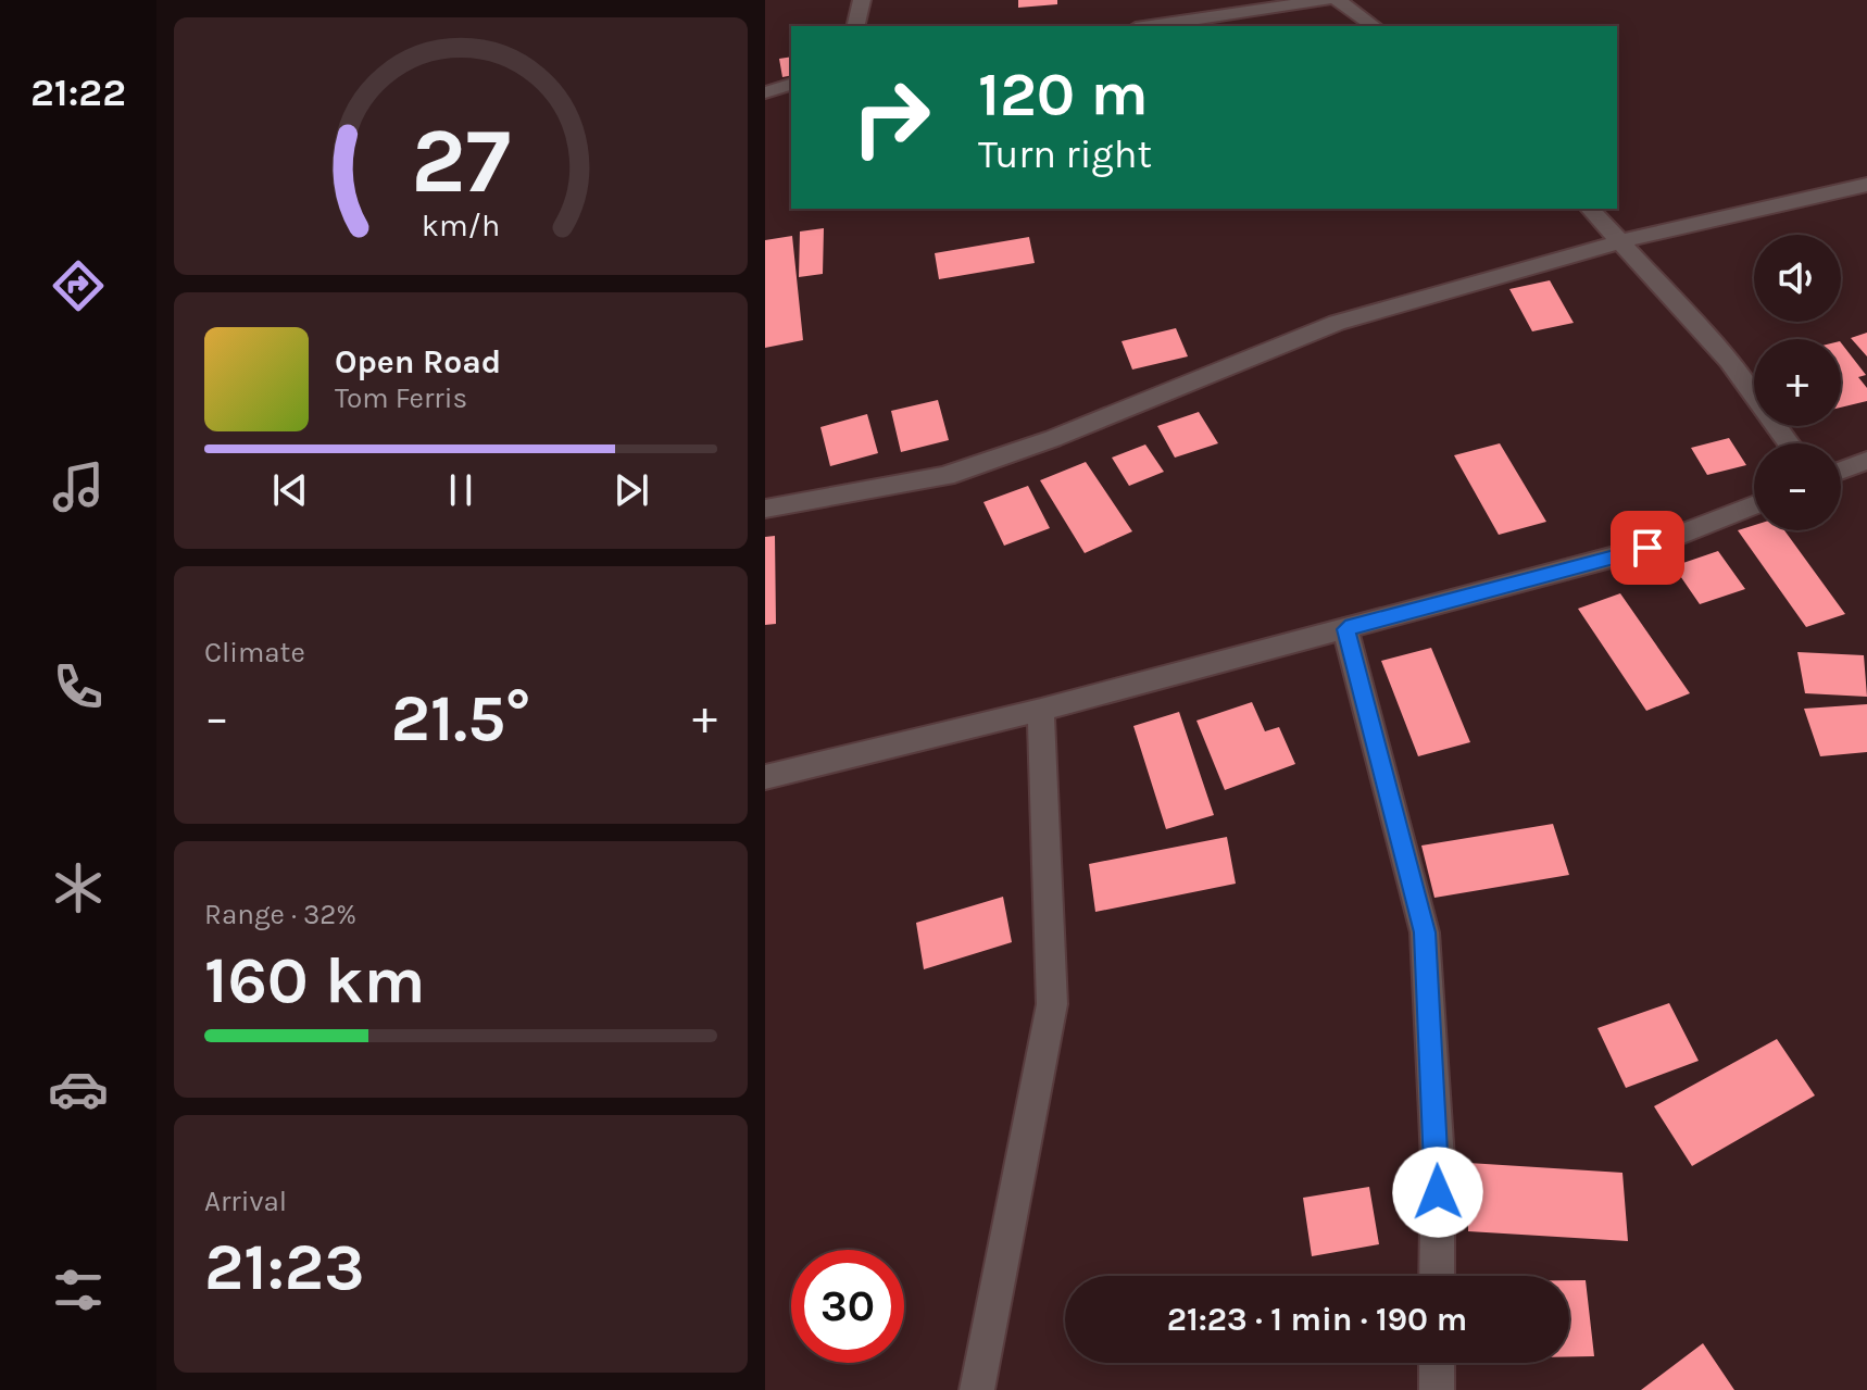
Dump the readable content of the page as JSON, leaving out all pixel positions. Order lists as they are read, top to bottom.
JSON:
{
  "page": {
    "tabs": "21:22",
    "turn": ["120 m", "Turn right"],
    "map_buttons": ["+", "−"],
    "song": ["Open Road", "Tom Ferris"],
    "tile": [
      "Climate",
      ["Range · 32%", "160 km"],
      ["Arrival", "21:23"]
    ],
    "heat": ["−", "21.5°", "+"],
    "limit": "30",
    "trip": "21:23 · 1 min · 190 m",
    "gauge": ["27", "km/h"]
  }
}
